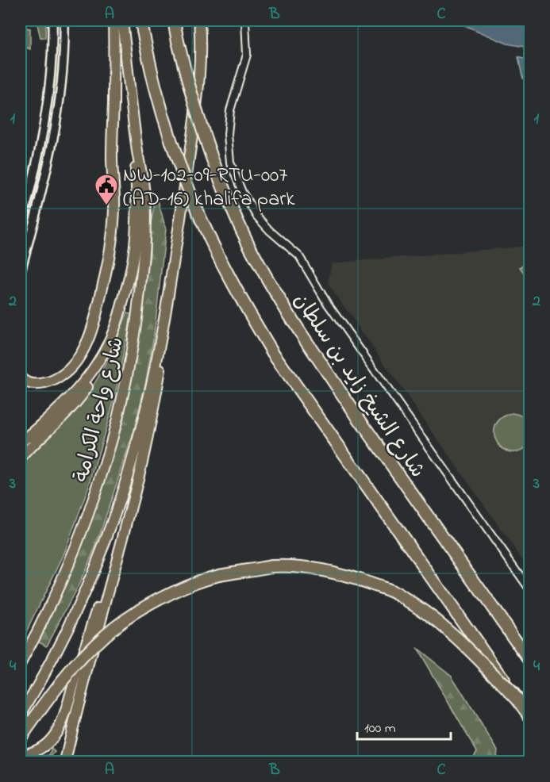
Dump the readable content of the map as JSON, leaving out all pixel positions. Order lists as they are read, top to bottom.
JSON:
{
  "streets": {
    "highway": ["شارع الشيخ زايد بن سلطان", "شارع واحة الكرامة"]
  },
  "places": {
    "public building": ["NW-102-09-RTU-007 (AD-16) khalifa park"]
  },
  "scale_bar": "100 m",
  "grid": {
    "columns": ["A", "B", "C"],
    "rows": [
      "1",
      "2",
      "3",
      "4"
    ]
  }
}
